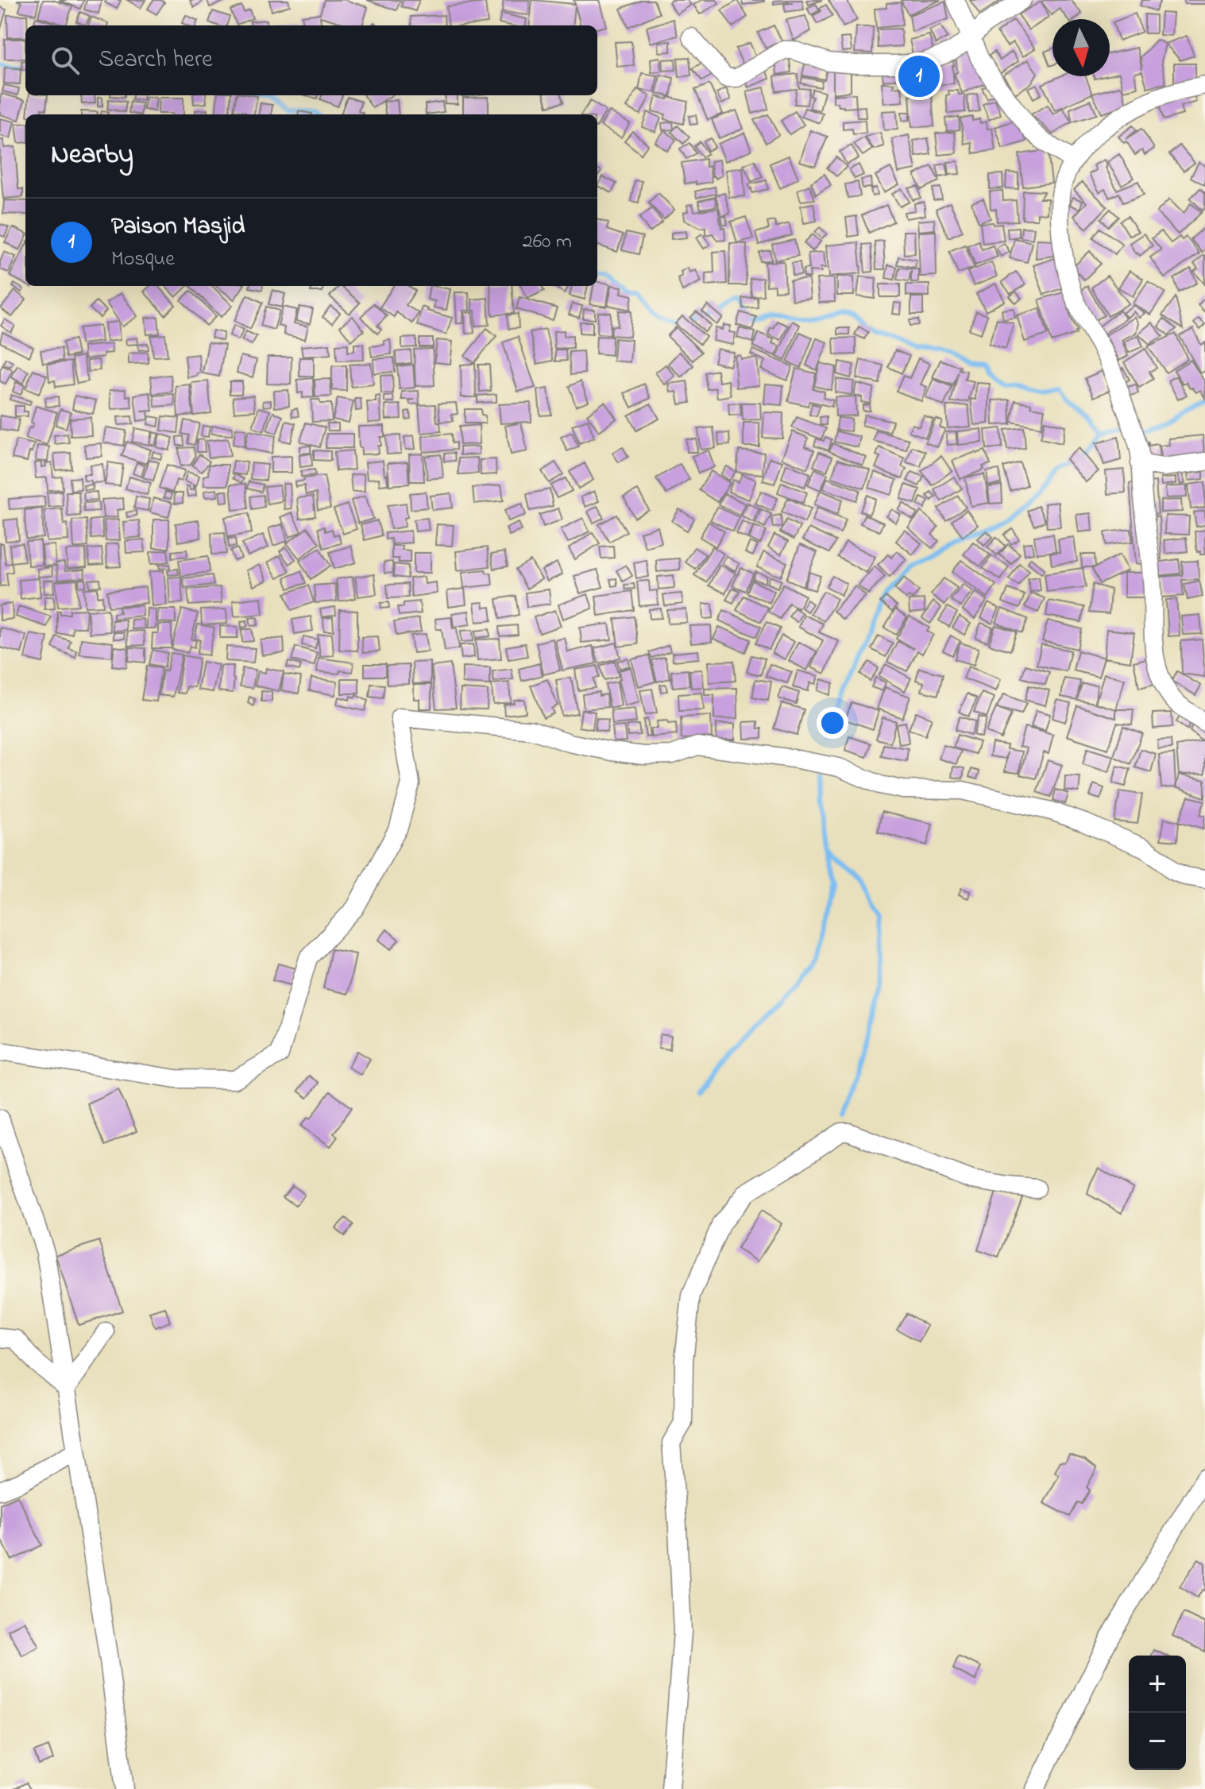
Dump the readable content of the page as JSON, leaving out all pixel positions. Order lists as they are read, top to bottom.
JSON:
{
  "north": "bottom",
  "page": {
    "search": "Search here",
    "pins": "1",
    "heading": "Nearby",
    "list": [
      {
        "mark": "1",
        "name": "Paison Masjid",
        "note": "Mosque",
        "value": "260 m"
      }
    ],
    "map_buttons": ["+", "−"]
  }
}
